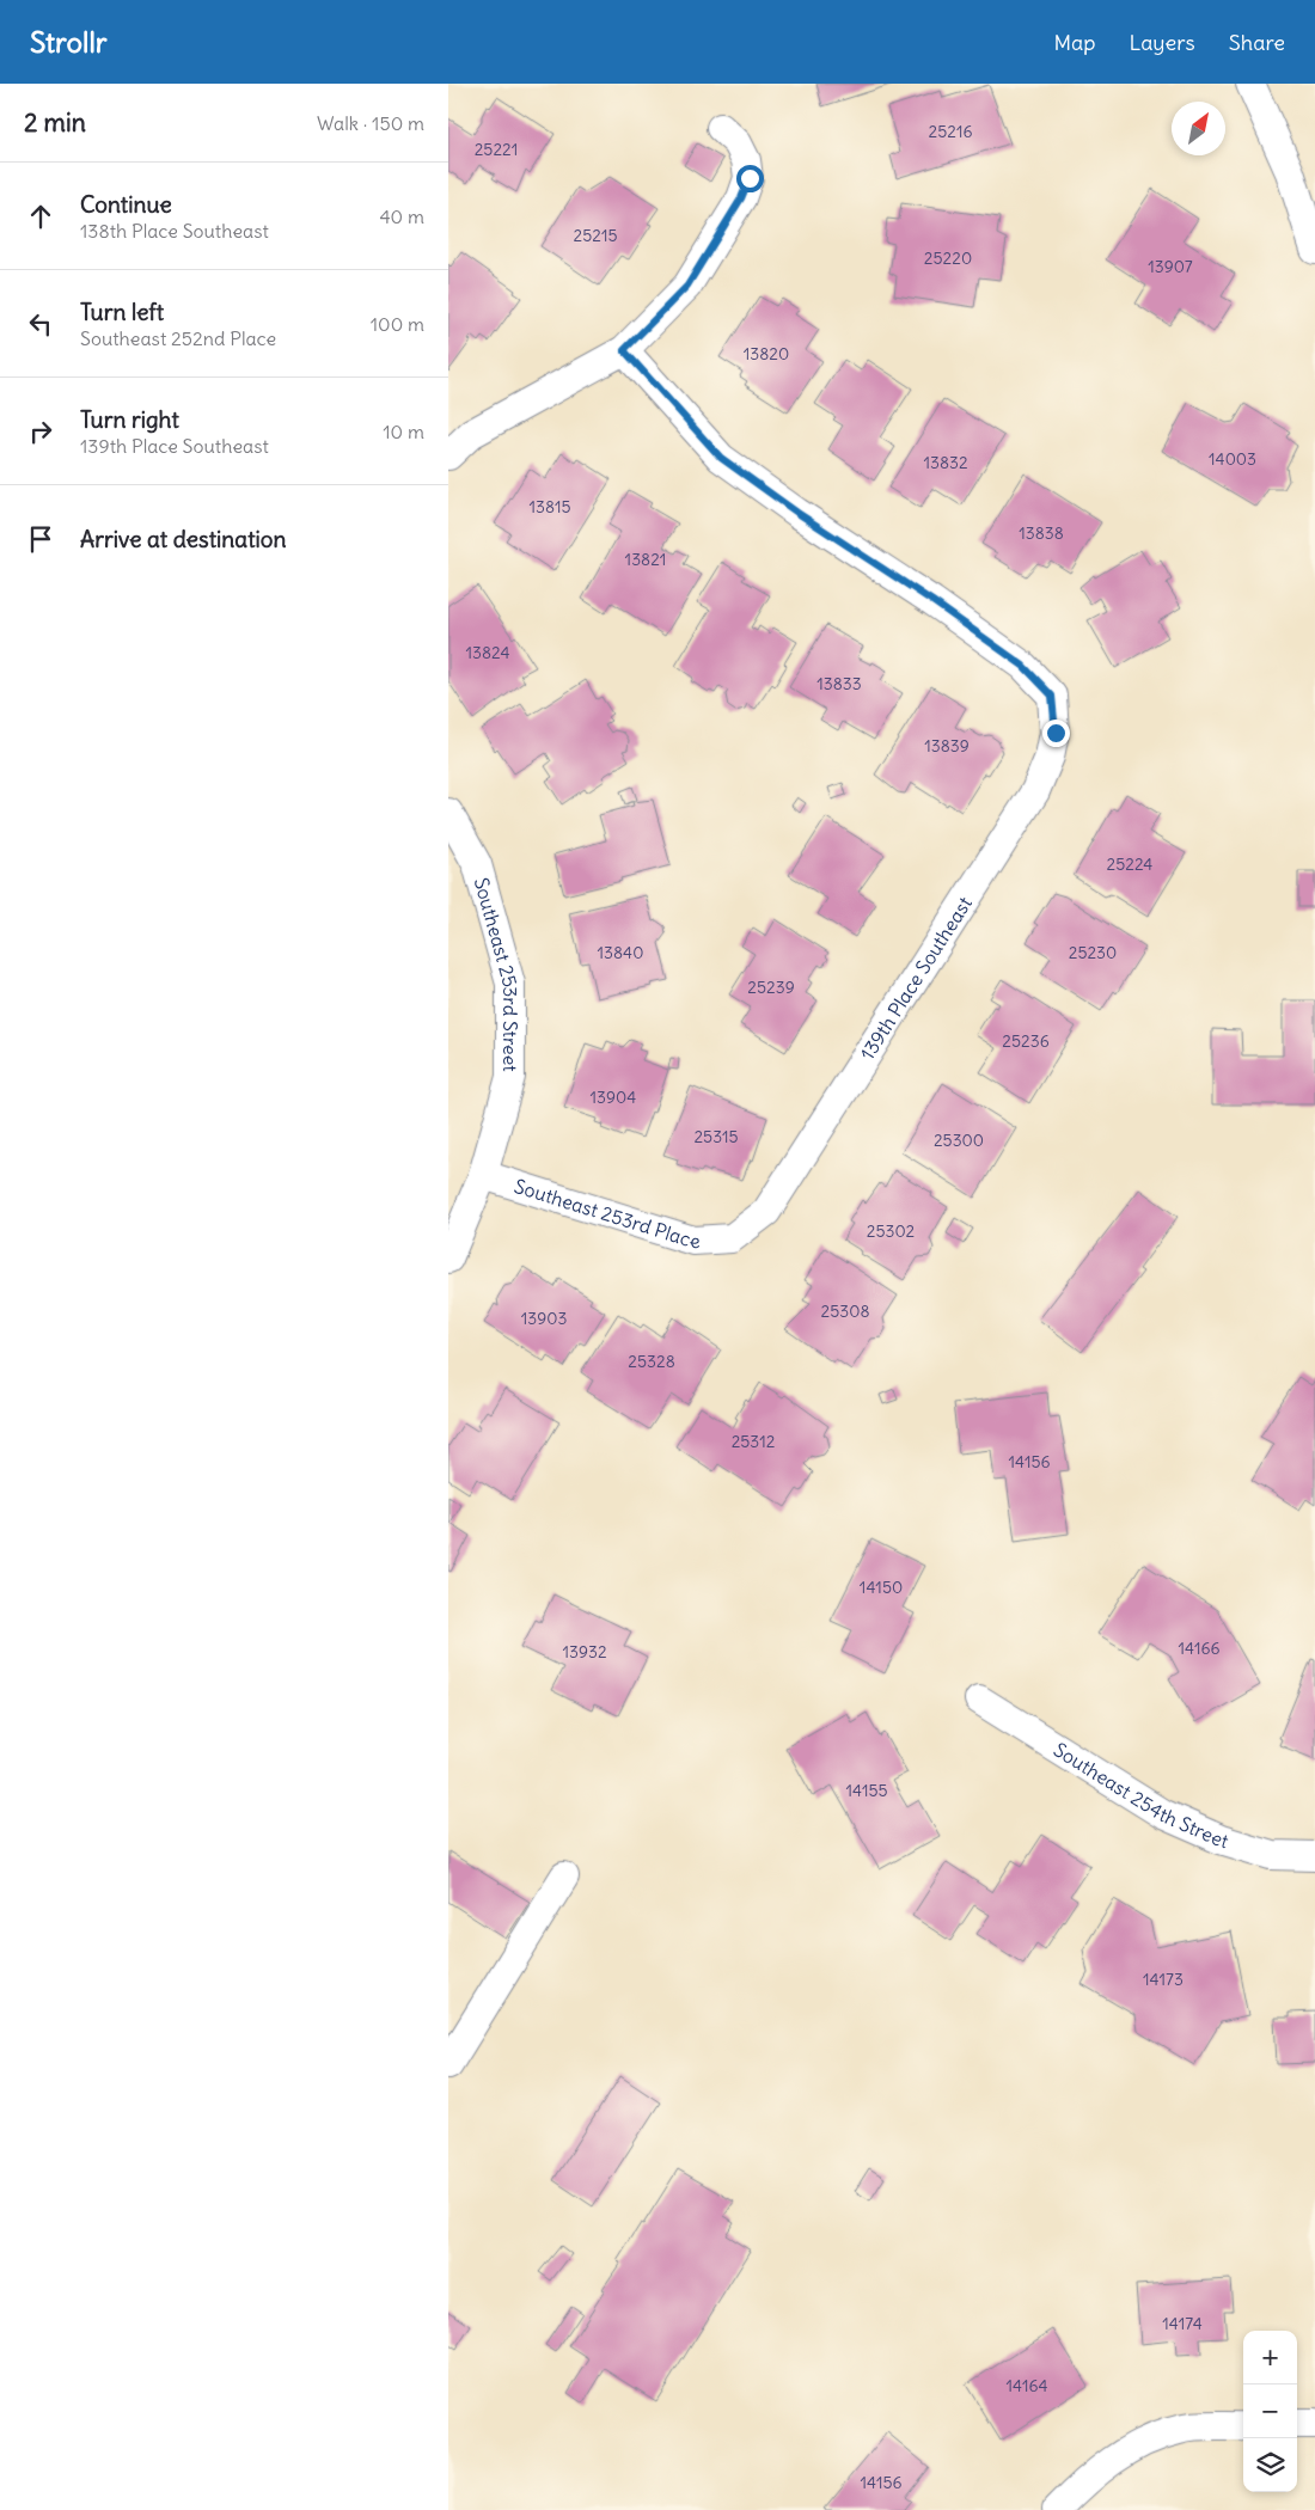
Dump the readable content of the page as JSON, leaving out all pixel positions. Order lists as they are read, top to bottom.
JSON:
{
  "streets": {
    "street": [
      "Southeast 253rd Street",
      "139th Place Southeast",
      "Southeast 253rd Place",
      "Southeast 254th Street"
    ]
  },
  "crossings": [
    ["Southeast 253rd Street", "Southeast 253rd Place"],
    ["139th Place Southeast", "Southeast 253rd Place"]
  ],
  "house_numbers": [
    "25216",
    "25221",
    "25215",
    "25220",
    "13907",
    "13820",
    "14003",
    "13832",
    "13815",
    "13838",
    "13821",
    "13824",
    "13833",
    "13839",
    "25224",
    "13840",
    "25230",
    "25239",
    "25236",
    "13904",
    "25315",
    "25300",
    "25302",
    "25308",
    "13903",
    "25328",
    "25312",
    "14156",
    "14150",
    "14166",
    "13932",
    "14155",
    "14173",
    "14174",
    "14164",
    "14156"
  ],
  "north": "top right",
  "page": {
    "header": "Strollr",
    "nav": ["Map", "Layers", "Share"],
    "heading": ["2 min", "Walk · 150 m"],
    "list": [
      ["Continue", "138th Place Southeast", "40 m"],
      ["Turn left", "Southeast 252nd Place", "100 m"],
      ["Turn right", "139th Place Southeast", "10 m"],
      "Arrive at destination"
    ],
    "map_buttons": ["+", "−"]
  }
}
